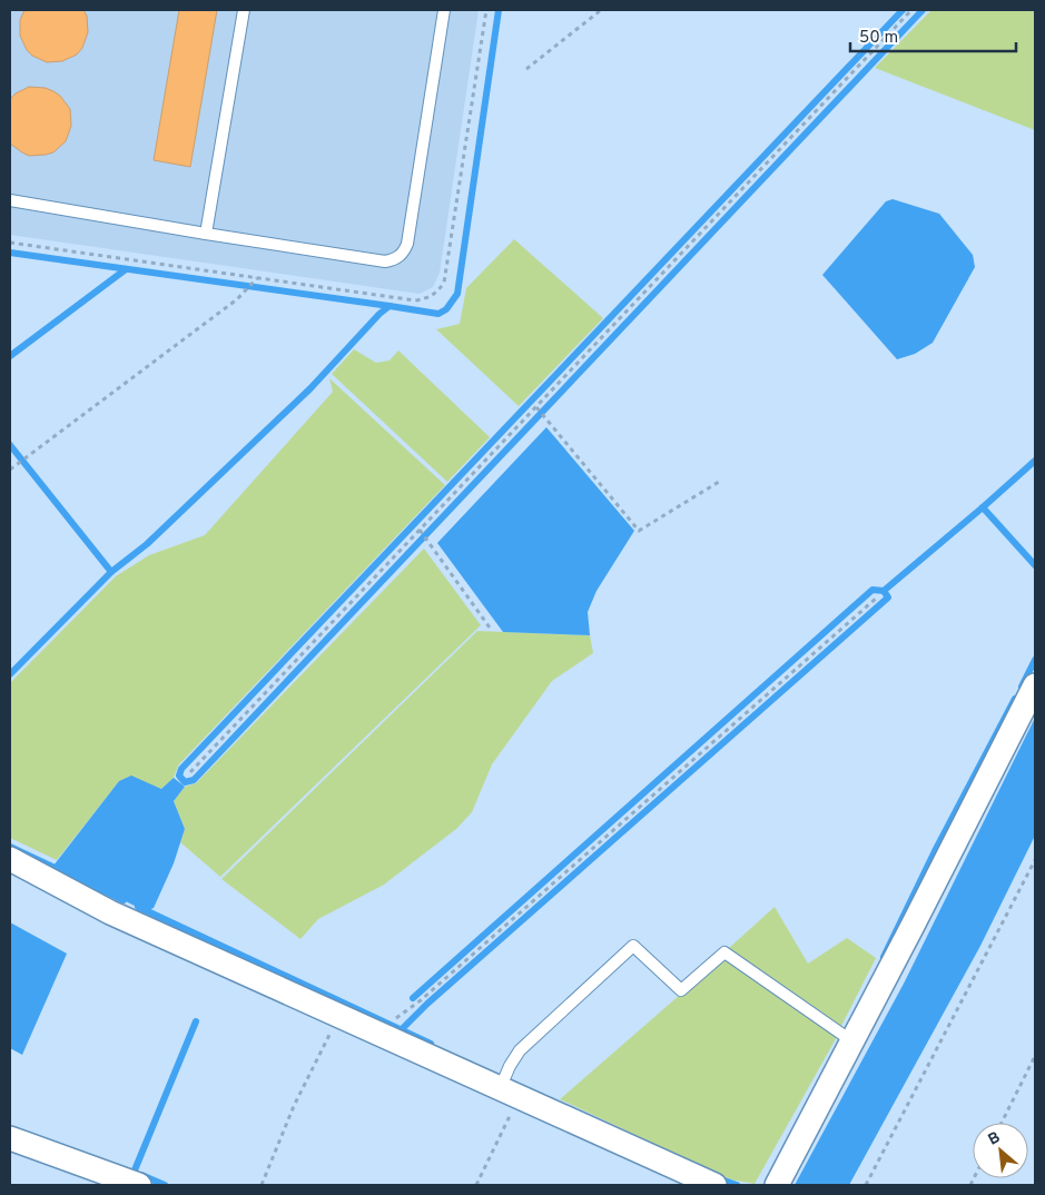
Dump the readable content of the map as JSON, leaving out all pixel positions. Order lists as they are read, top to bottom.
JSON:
{
  "scale_bar": "50 m",
  "north": "top left"
}
